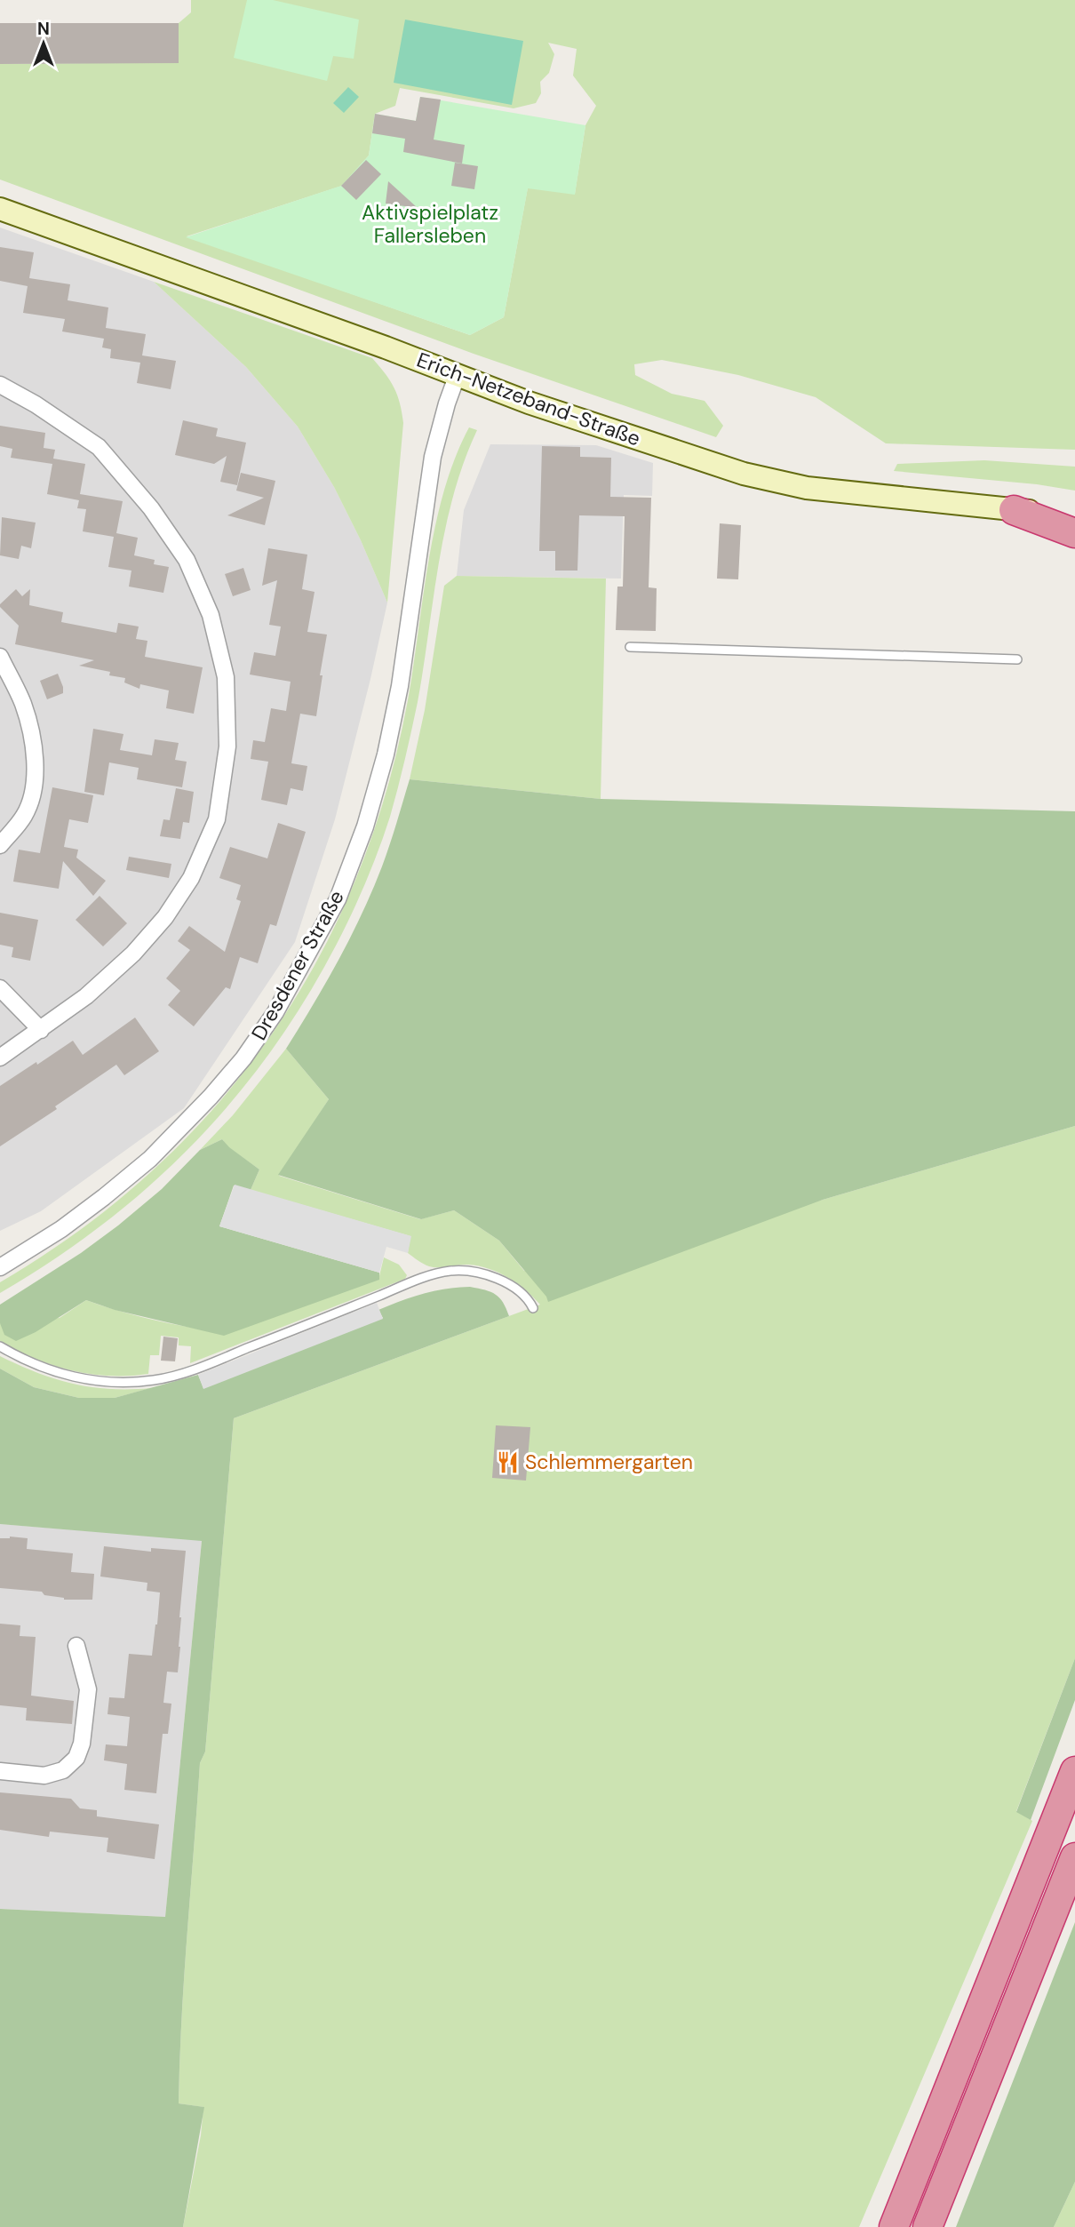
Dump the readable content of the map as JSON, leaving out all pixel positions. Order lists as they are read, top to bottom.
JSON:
{
  "streets": {
    "street": ["Erich-Netzeband-Straße", "Dresdener Straße"]
  },
  "crossings": [
    ["Erich-Netzeband-Straße", "Dresdener Straße"]
  ],
  "parks": ["Aktivspielplatz Fallersleben"],
  "places": {
    "restaurant": ["Schlemmergarten"]
  },
  "north": "top"
}
